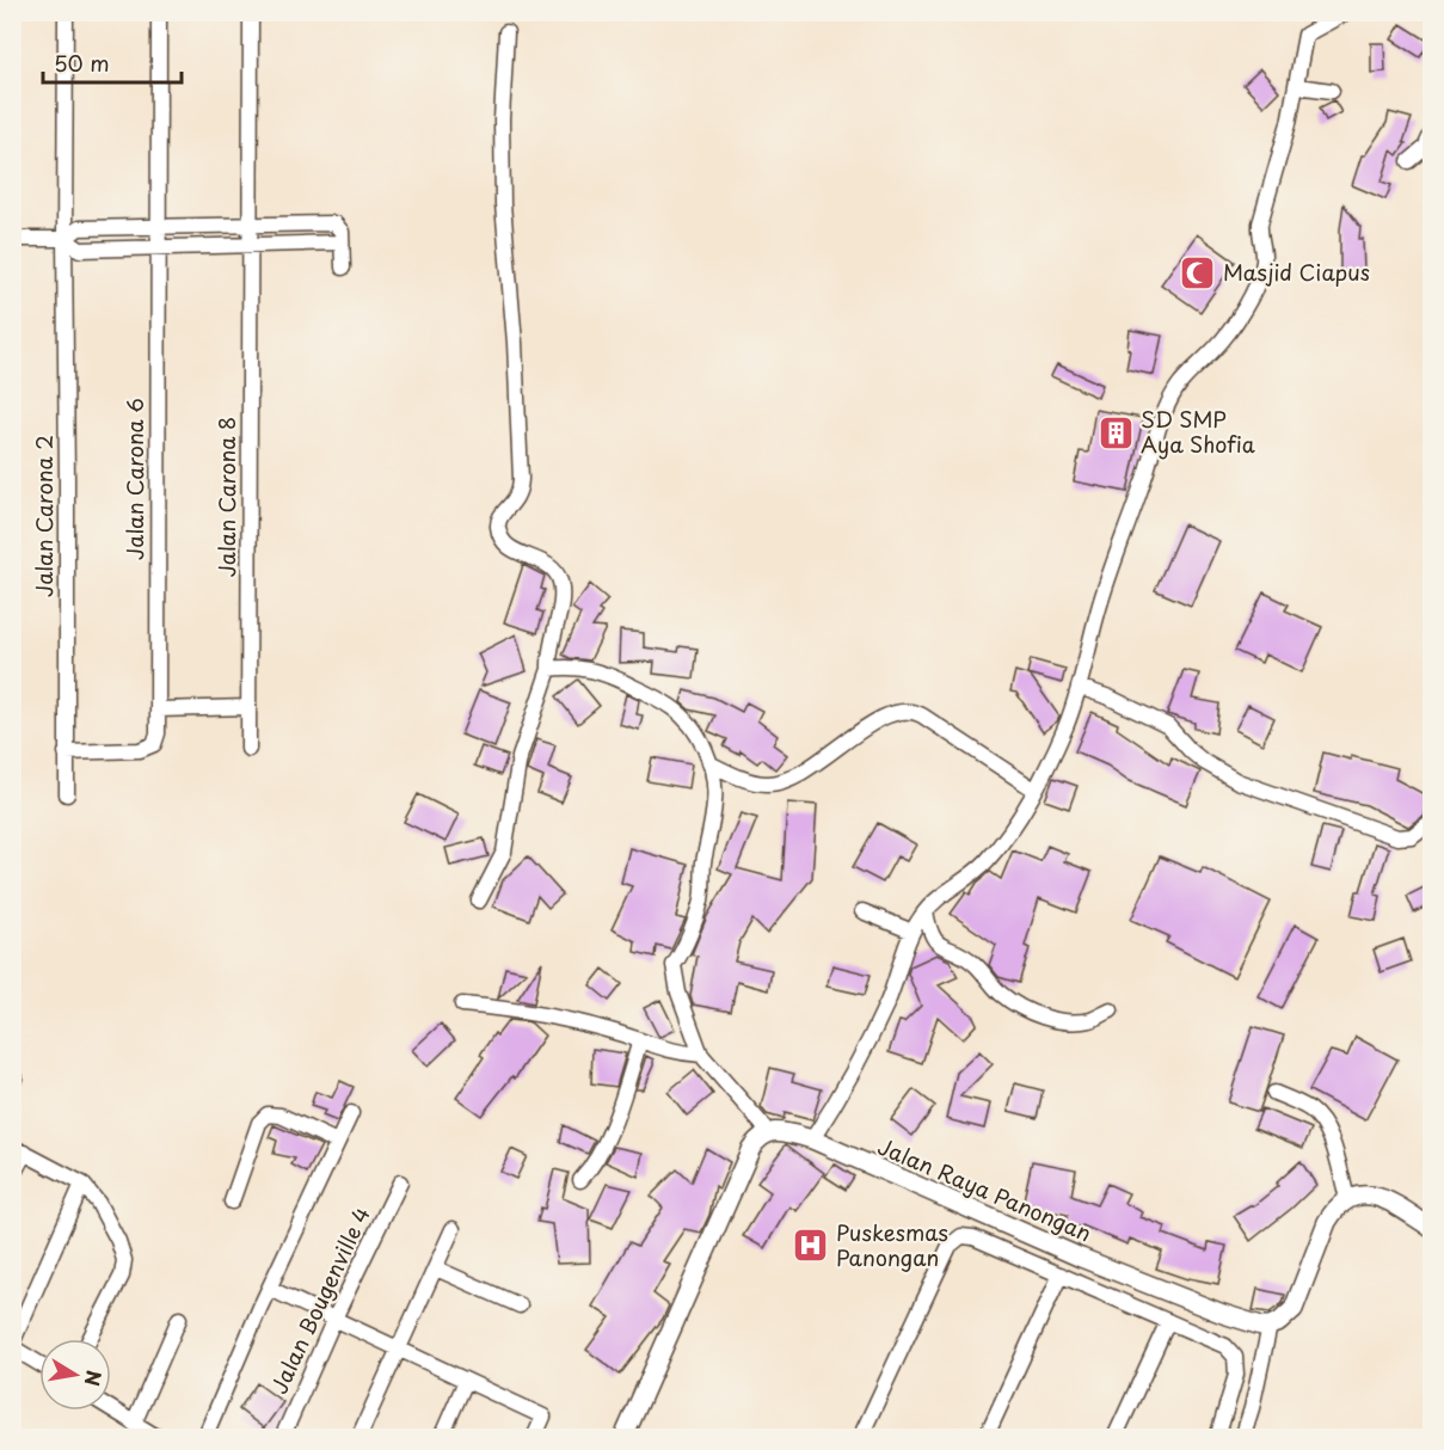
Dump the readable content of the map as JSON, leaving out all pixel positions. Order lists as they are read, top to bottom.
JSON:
{
  "streets": {
    "street": [
      "Jalan Carona 6",
      "Jalan Carona 8",
      "Jalan Carona 2",
      "Jalan Raya Panongan",
      "Jalan Bougenville 4"
    ]
  },
  "crossings": [
    ["Jalan Carona 6", "Jalan Carona 2"]
  ],
  "places": {
    "mosque": ["Masjid Ciapus"],
    "building": ["SD SMP Aya Shofia"],
    "hospital": ["Puskesmas Panongan"]
  },
  "scale_bar": "50 m",
  "north": "right"
}
